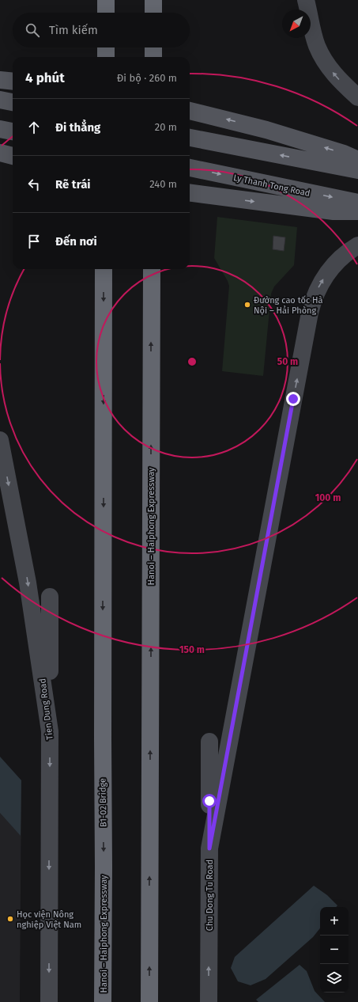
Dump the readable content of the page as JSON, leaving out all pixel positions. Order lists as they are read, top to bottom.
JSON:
{
  "streets": {
    "highway": ["Hanoi – Haiphong Expressway", "B1-02 Bridge"],
    "main road": ["Ly Thanh Tong Road", "Tien Dung Road", "Chu Dong Tu Road"]
  },
  "crossings": [
    ["Hanoi – Haiphong Expressway", "B1-02 Bridge"]
  ],
  "one_way": [
    "Hanoi – Haiphong Expressway",
    "Tien Dung Road",
    "B1-02 Bridge",
    "Chu Dong Tu Road"
  ],
  "places": ["Đường cao tốc Hà Nội – Hải Phòng", "Học viện Nông nghiệp Việt Nam"],
  "north": "bottom left",
  "page": {
    "search": "Tìm kiếm",
    "heading": ["4 phút", "Đi bộ · 260 m"],
    "list": [
      ["Đi thẳng", "20 m"],
      ["Rẽ trái", "240 m"],
      "Đến nơi"
    ],
    "map_buttons": ["+", "−"]
  },
  "rings": ["50 m", "100 m", "150 m"]
}
